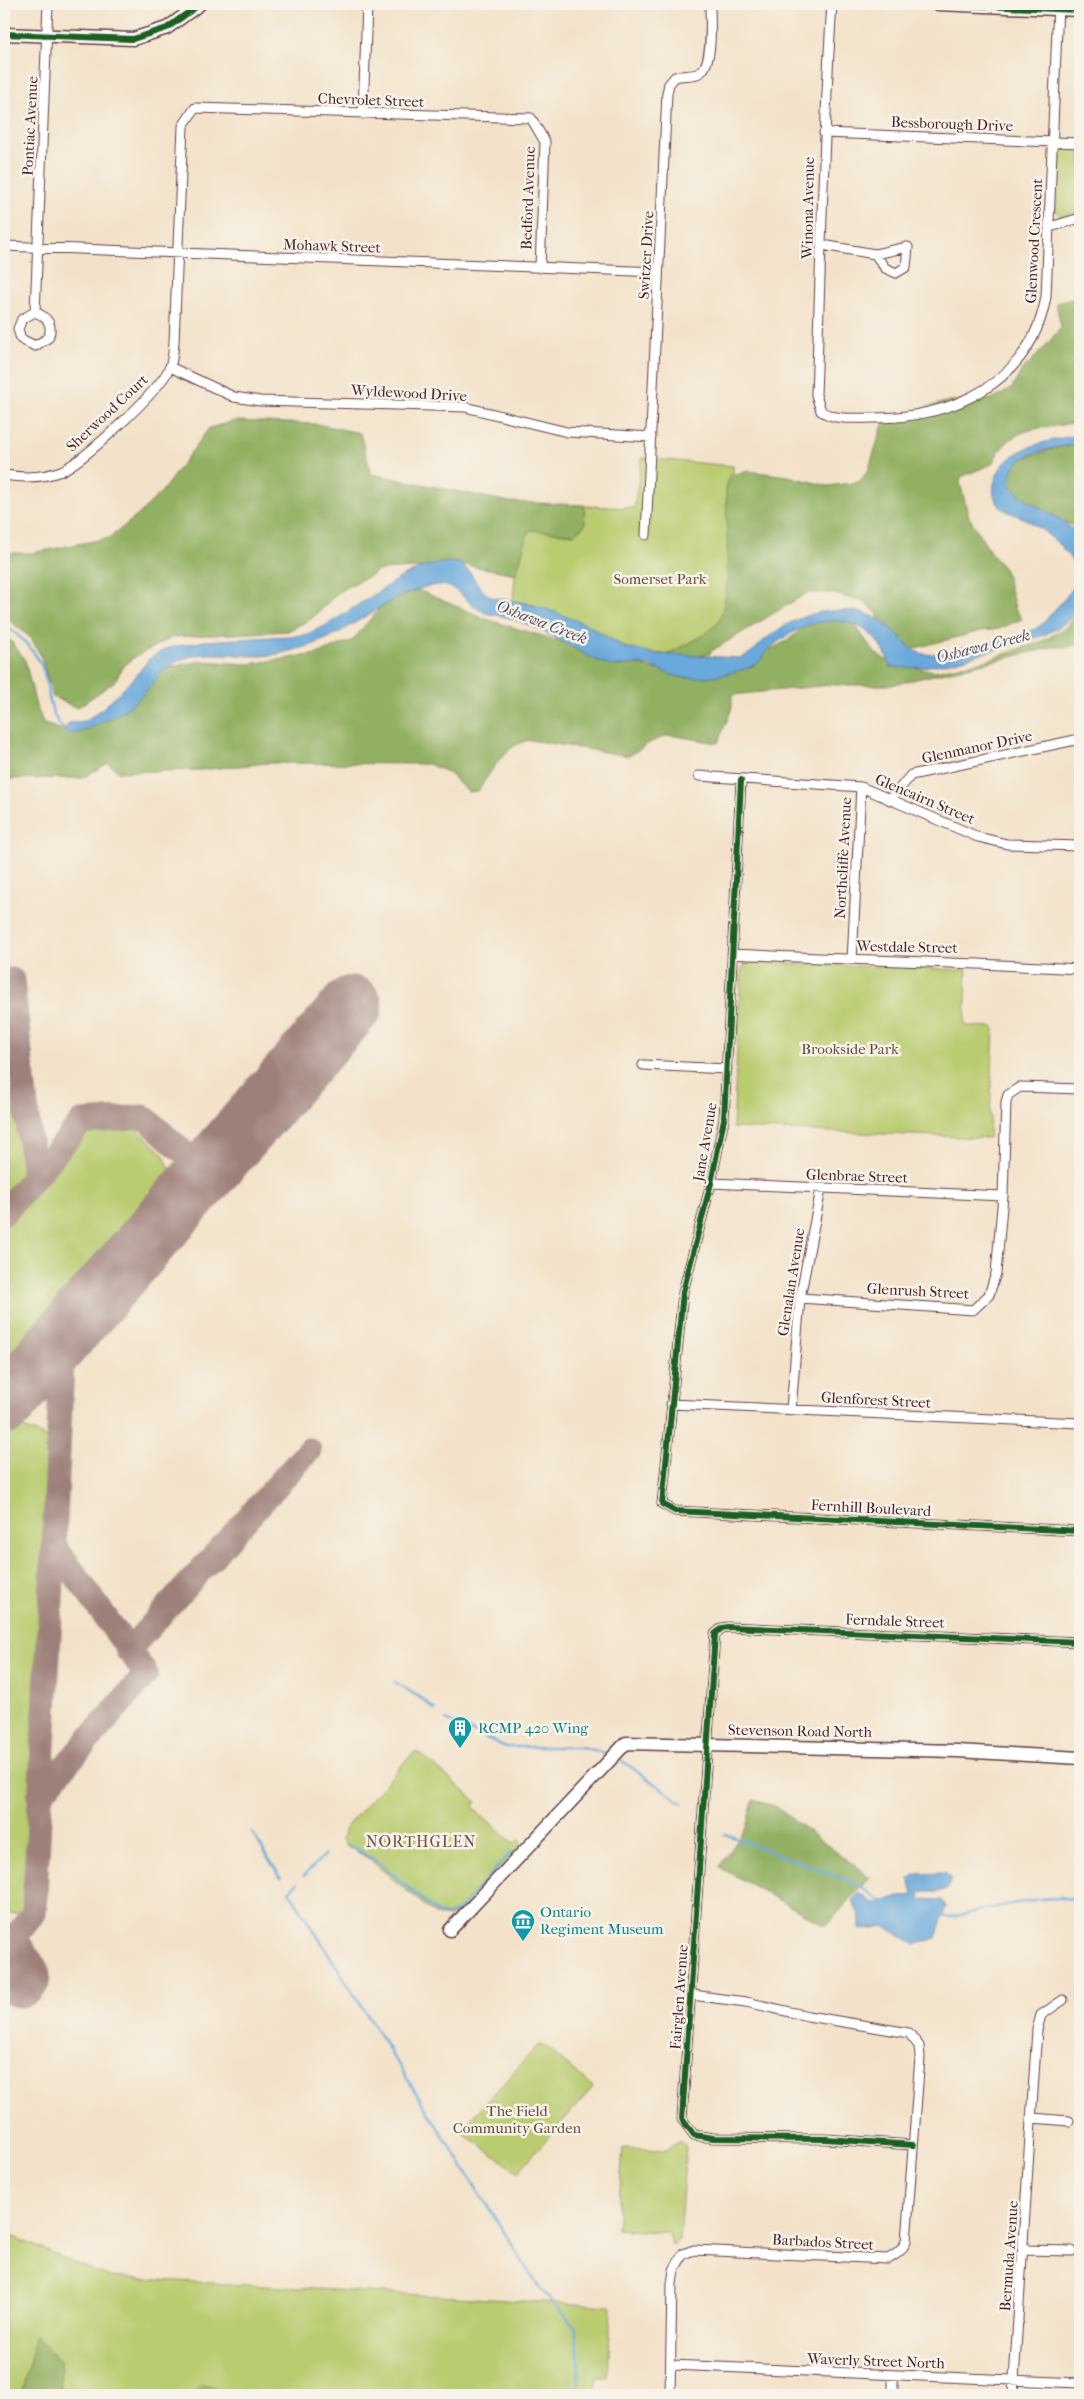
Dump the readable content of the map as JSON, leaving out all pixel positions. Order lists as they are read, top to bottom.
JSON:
{
  "streets": {
    "street": [
      "Chevrolet Street",
      "Bessborough Drive",
      "Pontiac Avenue",
      "Bedford Avenue",
      "Winona Avenue",
      "Glenwood Crescent",
      "Mohawk Street",
      "Switzer Drive",
      "Wyldewood Drive",
      "Sherwood Court",
      "Glenmanor Drive",
      "Glencairn Street",
      "Northcliffe Avenue",
      "Westdale Street",
      "Jane Avenue",
      "Glenbrae Street",
      "Glenalan Avenue",
      "Glenrush Street",
      "Glenforest Street",
      "Fernhill Boulevard",
      "Ferndale Street",
      "Stevenson Road North",
      "Fairglen Avenue",
      "Barbados Street",
      "Bermuda Avenue",
      "Waverly Street North"
    ]
  },
  "crossings": [
    ["Chevrolet Street", "Bedford Avenue"],
    ["Chevrolet Street", "Sherwood Court"],
    ["Bessborough Drive", "Winona Avenue"],
    ["Bessborough Drive", "Glenwood Crescent"],
    ["Pontiac Avenue", "Mohawk Street"],
    ["Bedford Avenue", "Mohawk Street"],
    ["Winona Avenue", "Glenwood Crescent"],
    ["Mohawk Street", "Switzer Drive"],
    ["Mohawk Street", "Sherwood Court"],
    ["Switzer Drive", "Wyldewood Drive"],
    ["Wyldewood Drive", "Sherwood Court"],
    ["Glenmanor Drive", "Glencairn Street"],
    ["Glencairn Street", "Northcliffe Avenue"],
    ["Glencairn Street", "Jane Avenue"],
    ["Northcliffe Avenue", "Westdale Street"],
    ["Westdale Street", "Jane Avenue"],
    ["Jane Avenue", "Glenbrae Street"],
    ["Jane Avenue", "Glenforest Street"],
    ["Jane Avenue", "Fernhill Boulevard"],
    ["Glenbrae Street", "Glenalan Avenue"],
    ["Glenbrae Street", "Glenrush Street"],
    ["Glenalan Avenue", "Glenrush Street"],
    ["Glenalan Avenue", "Glenforest Street"],
    ["Ferndale Street", "Fairglen Avenue"],
    ["Stevenson Road North", "Fairglen Avenue"],
    ["Fairglen Avenue", "Barbados Street"],
    ["Barbados Street", "Waverly Street North"],
    ["Bermuda Avenue", "Waverly Street North"]
  ],
  "districts": ["NORTHGLEN"],
  "water": ["Oshawa Creek"],
  "parks": ["Somerset Park", "Brookside Park", "The Field Community Garden"],
  "places": {
    "building": ["RCMP 420 Wing"],
    "museum": ["Ontario Regiment Museum"]
  }
}
